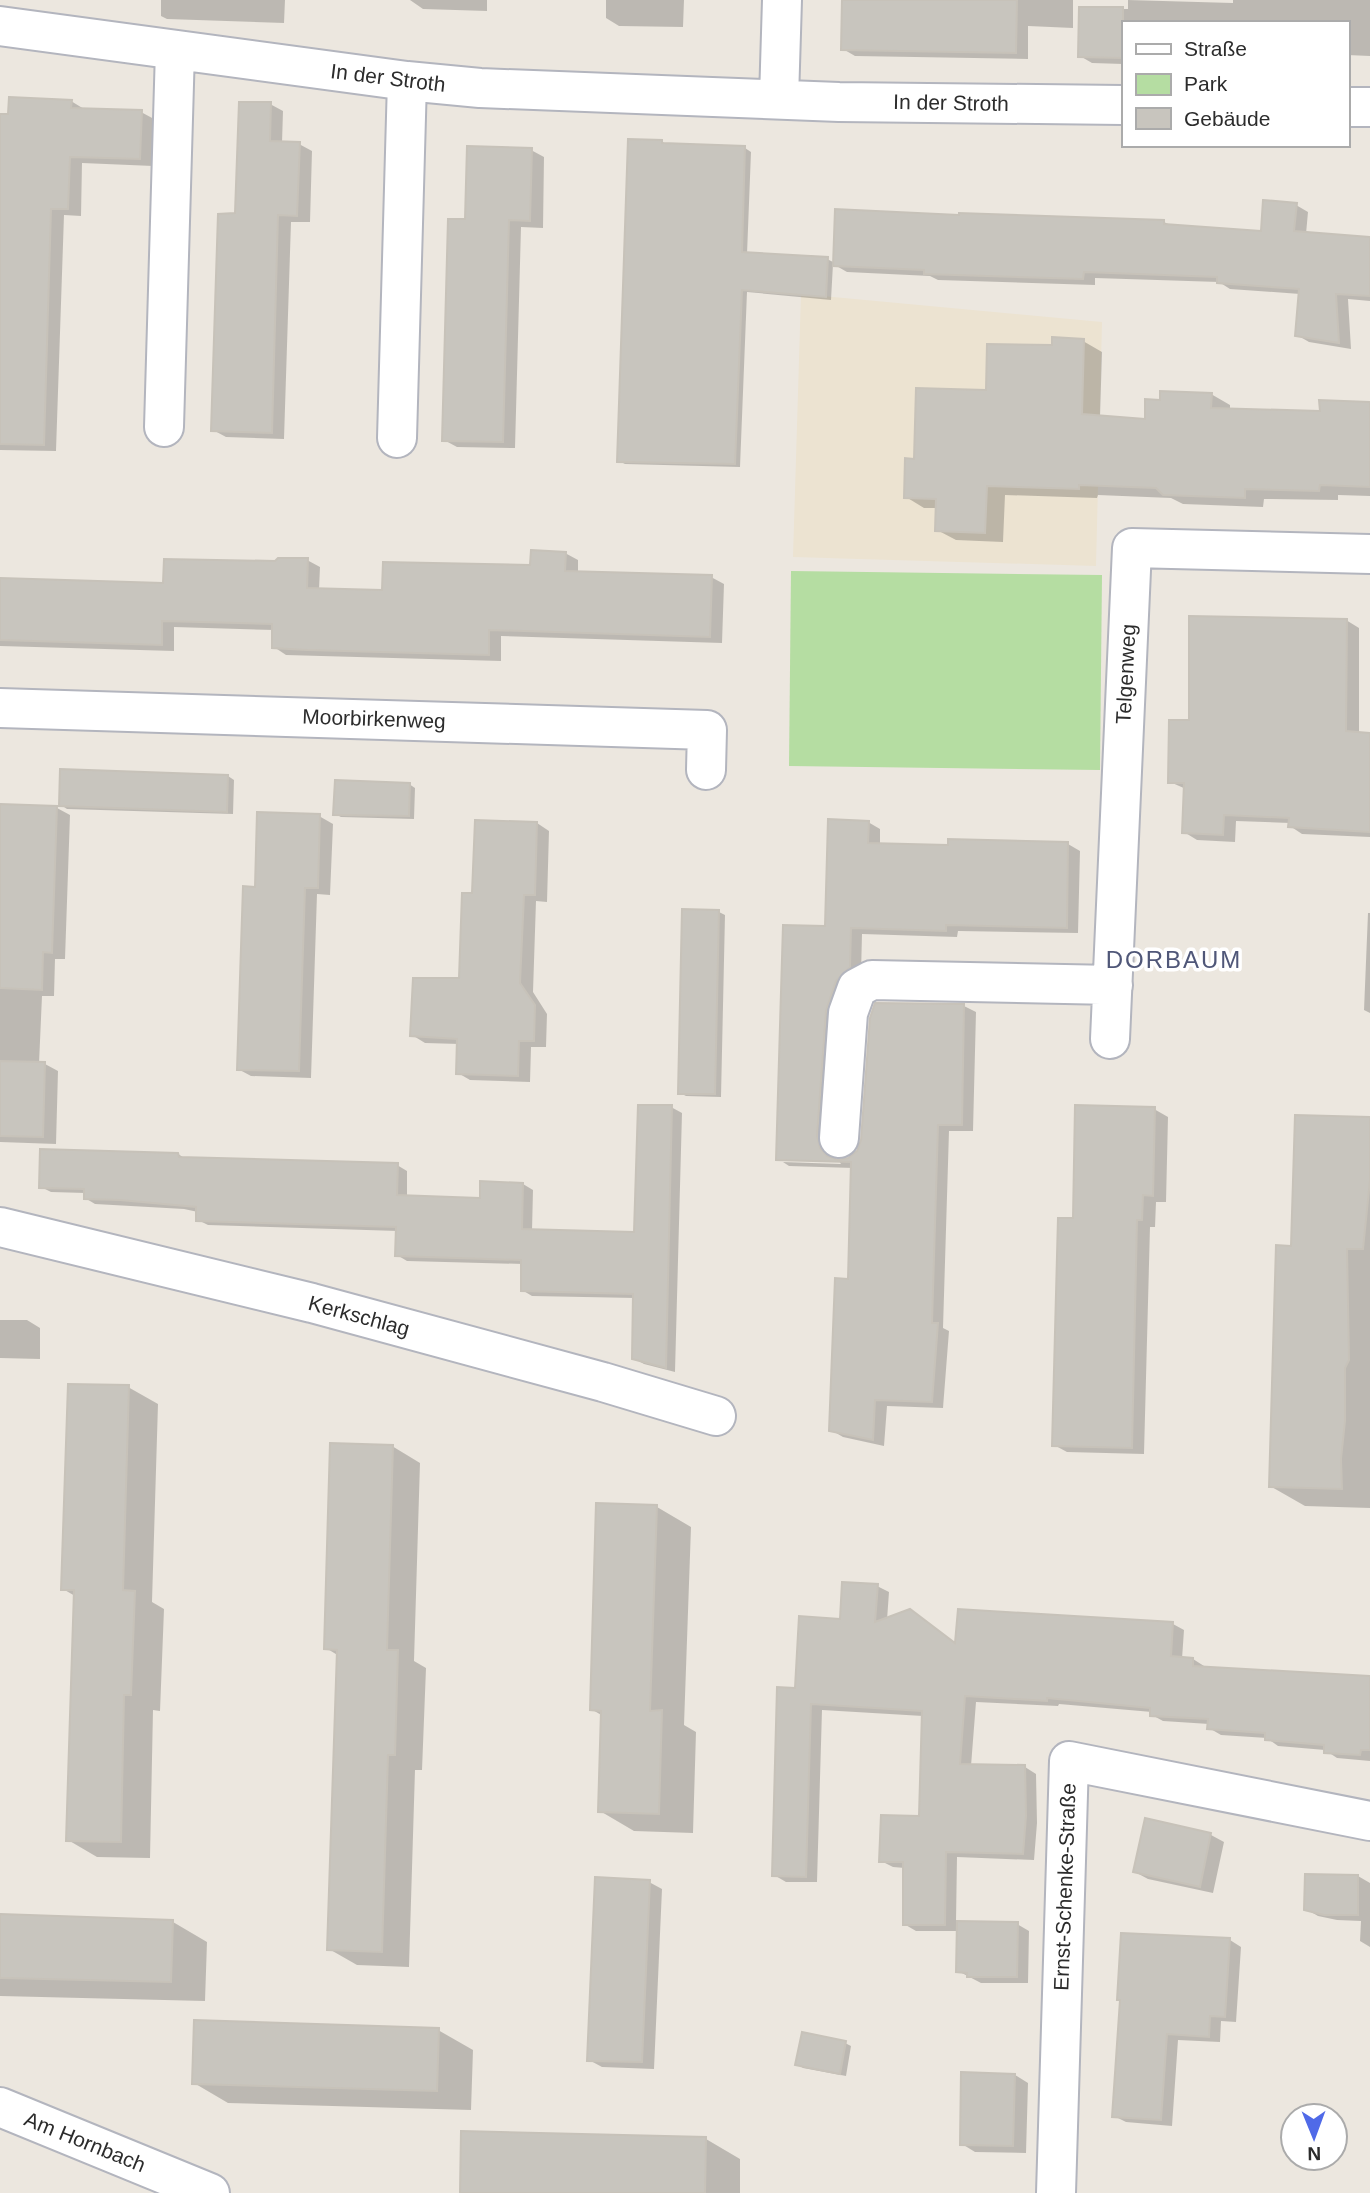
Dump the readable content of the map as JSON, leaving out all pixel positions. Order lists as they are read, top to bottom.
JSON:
{
  "streets": {
    "street": [
      "In der Stroth",
      "Telgenweg",
      "Moorbirkenweg",
      "Kerkschlag",
      "Ernst-Schenke-Straße",
      "Am Hornbach"
    ]
  },
  "districts": ["DORBAUM"],
  "legend": ["Straße", "Park", "Gebäude"],
  "north": "bottom"
}
